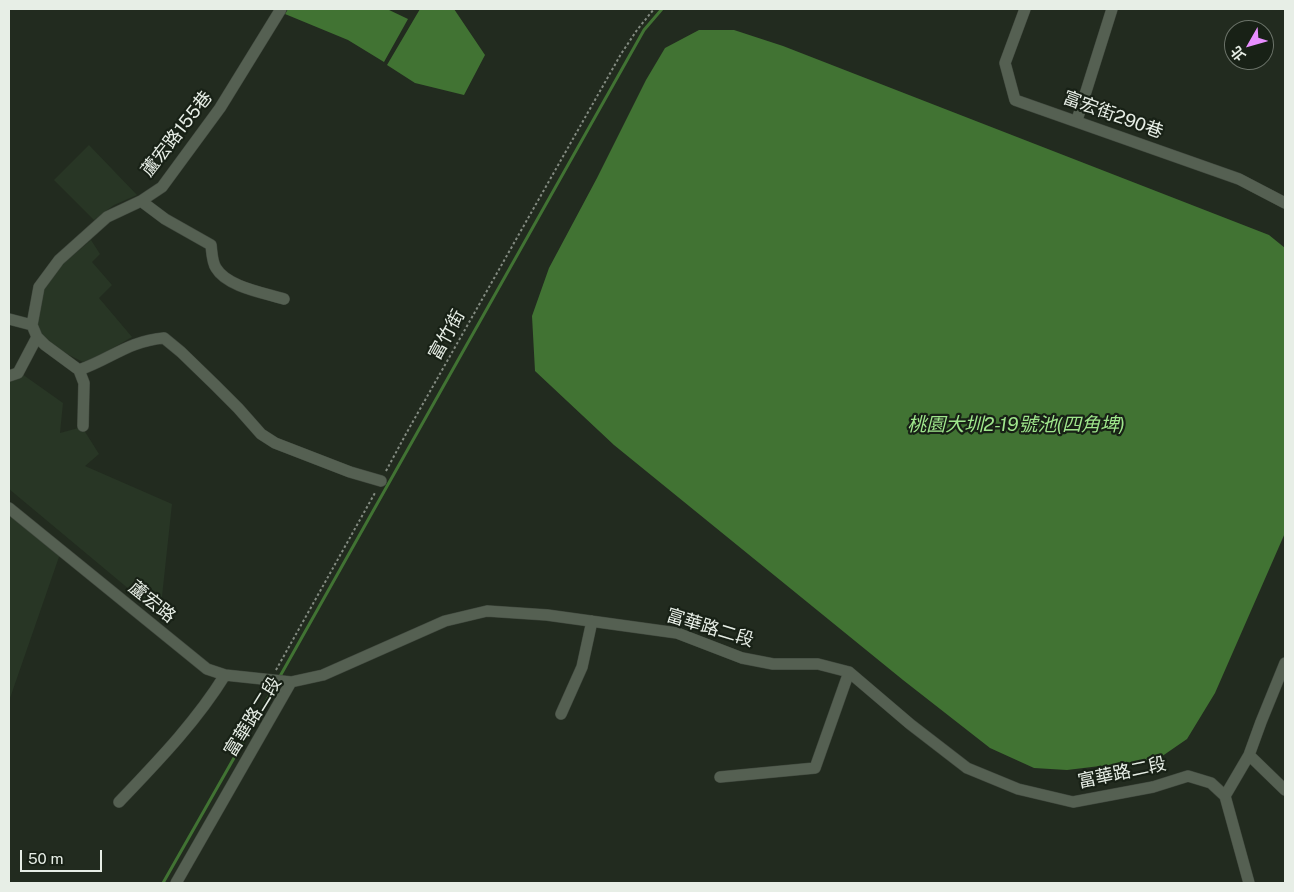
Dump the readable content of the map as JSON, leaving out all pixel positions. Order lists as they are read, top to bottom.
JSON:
{
  "streets": {
    "street": [
      "富宏街290巷",
      "蘆宏路155巷",
      "蘆宏路",
      "富華路二段"
    ],
    "path": ["富竹街"]
  },
  "crossings": [
    ["富竹街", "蘆宏路"],
    ["富竹街", "富華路二段"],
    ["蘆宏路", "富華路二段"]
  ],
  "water": ["桃園大圳2-19號池(四角埤)"],
  "scale_bar": "50 m",
  "north": "bottom left"
}
